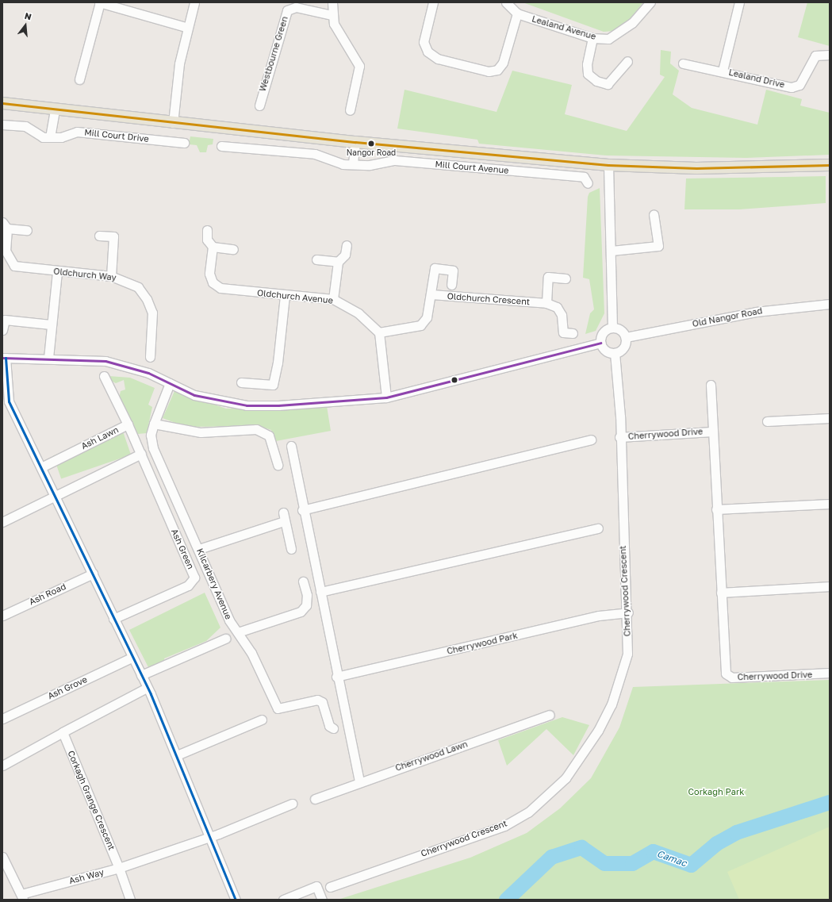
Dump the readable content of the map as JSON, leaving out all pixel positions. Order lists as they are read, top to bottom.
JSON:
{
  "streets": {
    "street": [
      "Lealand Avenue",
      "Westbourne Green",
      "Lealand Drive",
      "Mill Court Drive",
      "Mill Court Avenue",
      "Oldchurch Way",
      "Oldchurch Avenue",
      "Oldchurch Crescent",
      "Old Nangor Road",
      "Cherrywood Drive",
      "Ash Lawn",
      "Ash Green",
      "Kilcarbery Avenue",
      "Cherrywood Crescent",
      "Ash Road",
      "Cherrywood Park",
      "Ash Grove",
      "Cherrywood Lawn",
      "Corkagh Grange Crescent",
      "Ash Way"
    ]
  },
  "crossings": [
    ["Oldchurch Avenue", "Oldchurch Crescent"],
    ["Old Nangor Road", "Cherrywood Crescent"],
    ["Cherrywood Drive", "Cherrywood Crescent"],
    ["Ash Lawn", "Ash Green"],
    ["Cherrywood Crescent", "Cherrywood Park"],
    ["Corkagh Grange Crescent", "Ash Way"]
  ],
  "water": ["Camac"],
  "parks": ["Corkagh Park"],
  "places": ["Nangor Road"],
  "north": "top"
}
